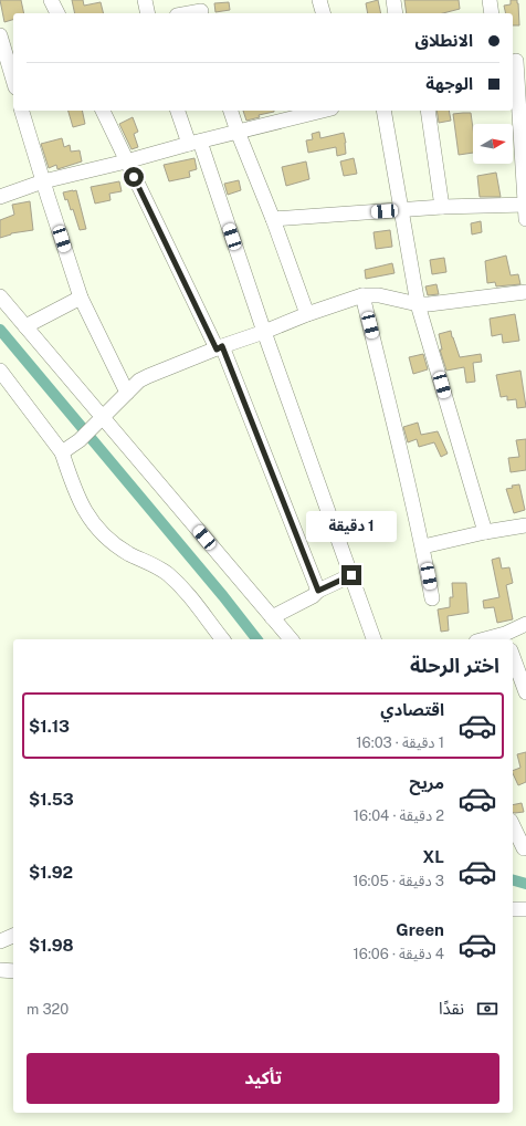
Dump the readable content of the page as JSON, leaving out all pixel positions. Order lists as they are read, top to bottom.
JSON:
{
  "north": "right",
  "page": {
    "banner": ["الانطلاق", "الوجهة"],
    "bubble": "1 دقيقة",
    "heading": "اختر الرحلة",
    "list": [
      {
        "name": "اقتصادي",
        "note": "1 دقيقة · 16:03",
        "value": "$1.13"
      },
      {
        "name": "مريح",
        "note": "2 دقيقة · 16:04",
        "value": "$1.53"
      },
      {
        "name": "XL",
        "note": "3 دقيقة · 16:05",
        "value": "$1.92"
      },
      {
        "name": "Green",
        "note": "4 دقيقة · 16:06",
        "value": "$1.98"
      }
    ],
    "pay": ["نقدًا", "320 m"],
    "buttons": "تأكيد"
  }
}
